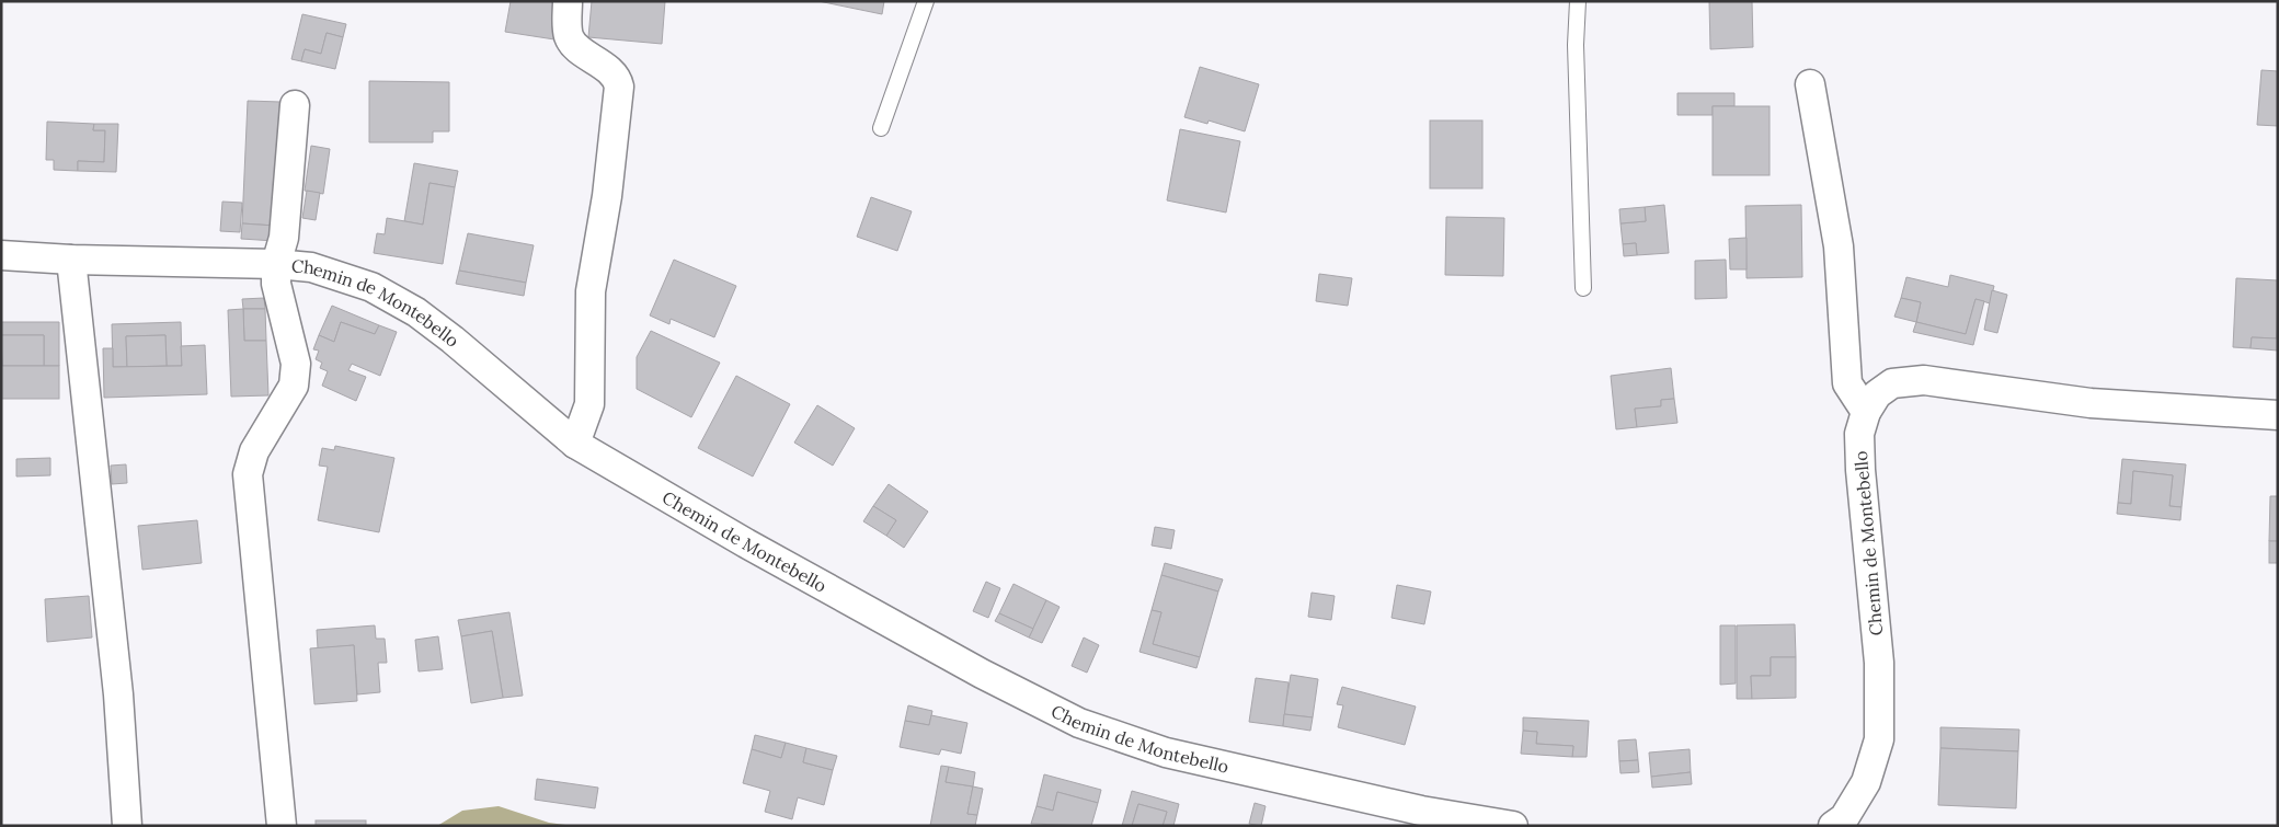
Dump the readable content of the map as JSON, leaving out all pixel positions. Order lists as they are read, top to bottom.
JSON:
{
  "streets": {
    "street": ["Chemin de Montebello"]
  }
}
